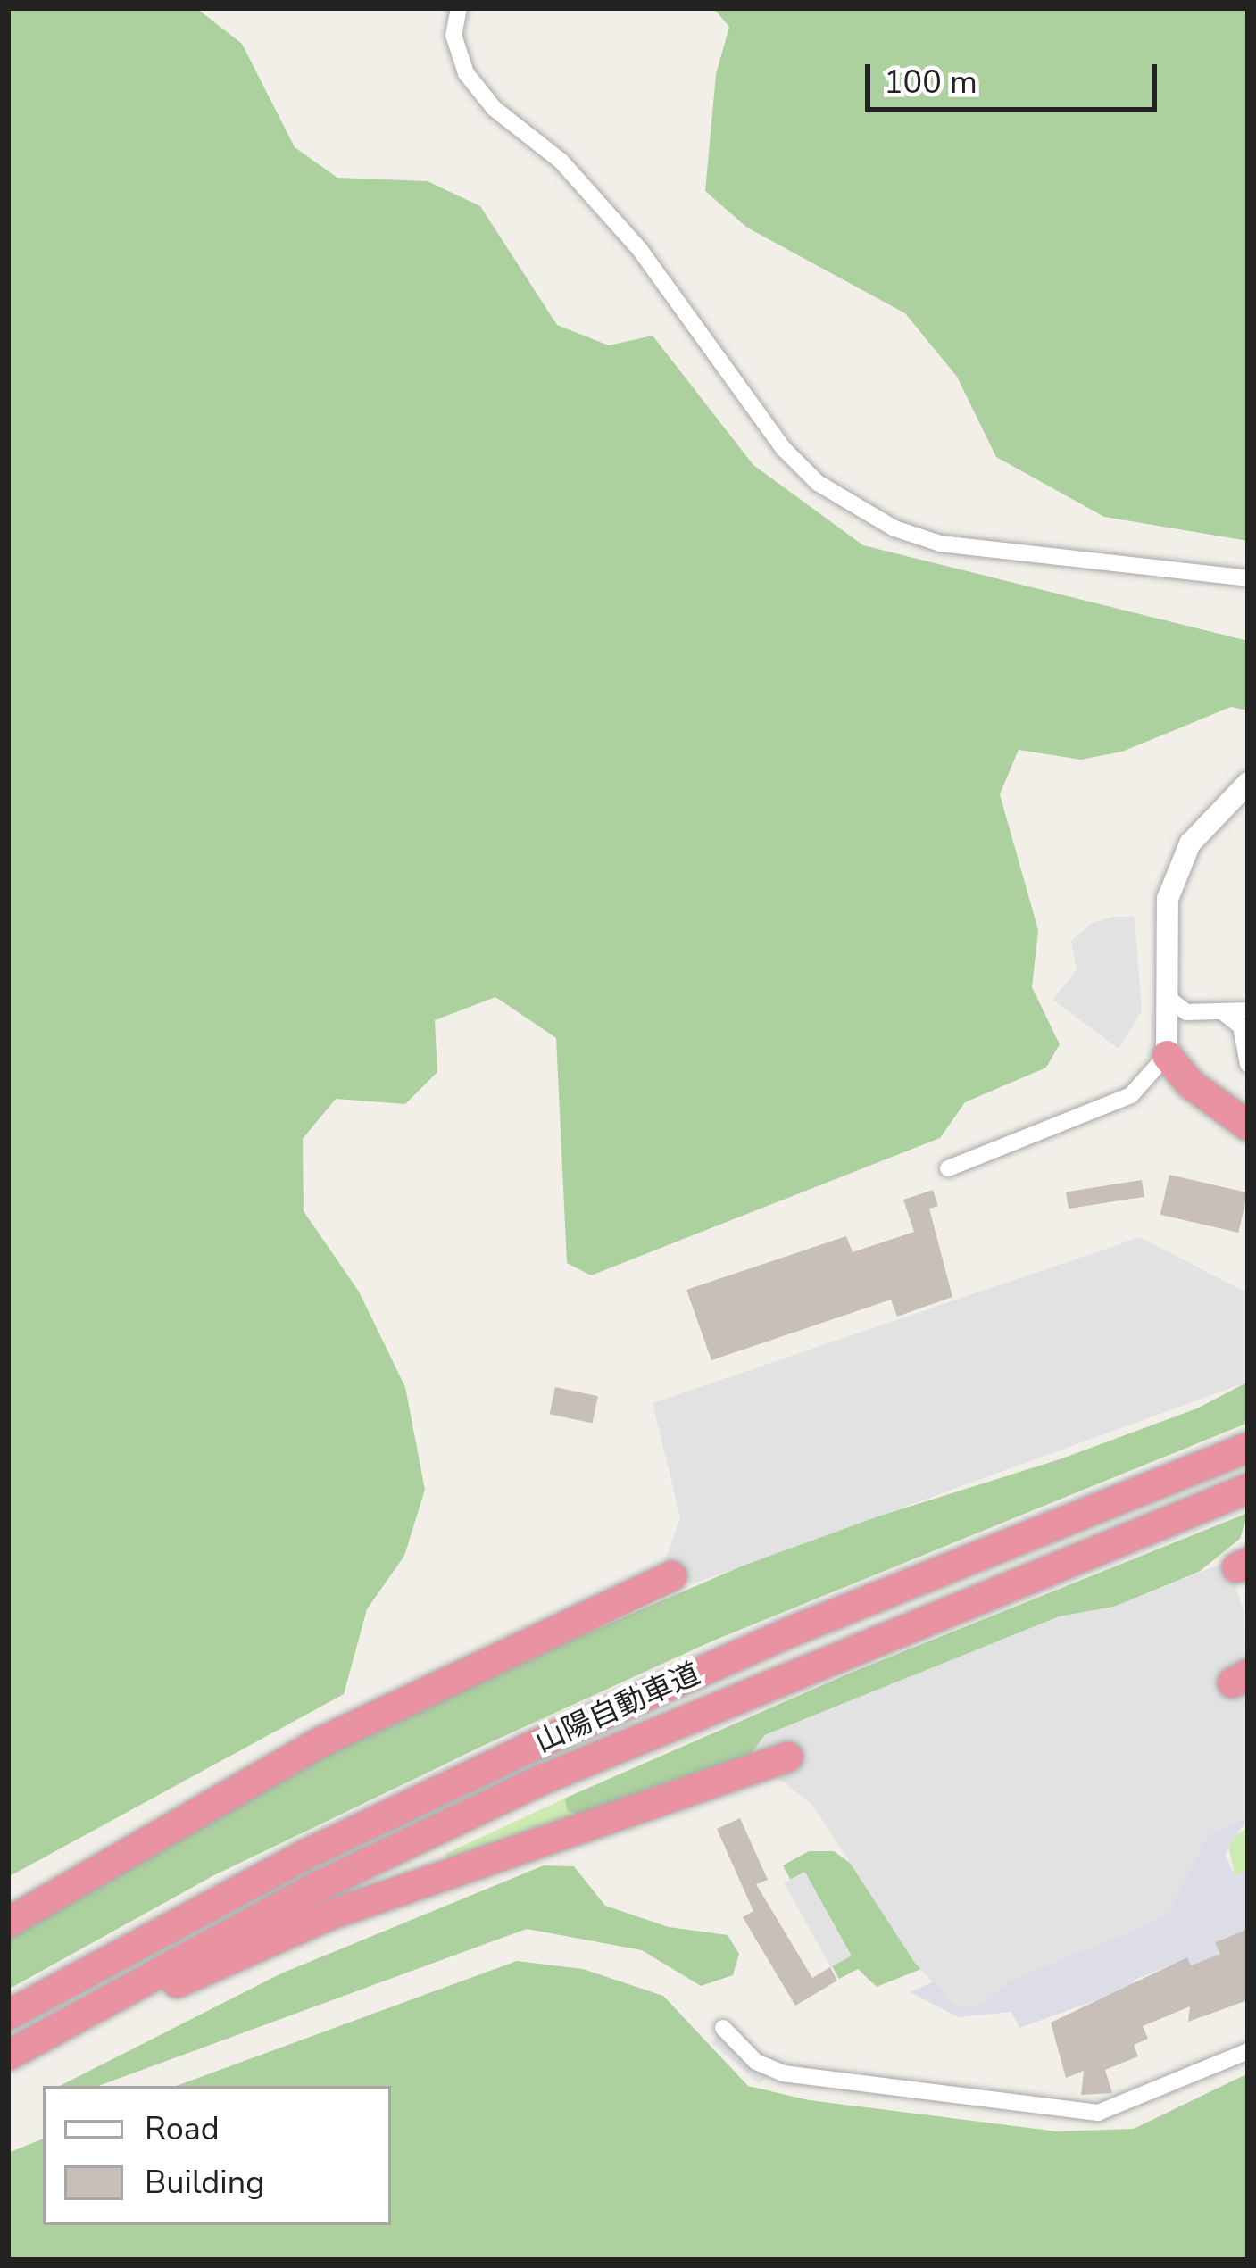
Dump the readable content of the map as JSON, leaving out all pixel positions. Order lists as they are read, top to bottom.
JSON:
{
  "streets": {
    "highway": ["山陽自動車道"]
  },
  "legend": ["Road", "Building"],
  "scale_bar": "100 m"
}
